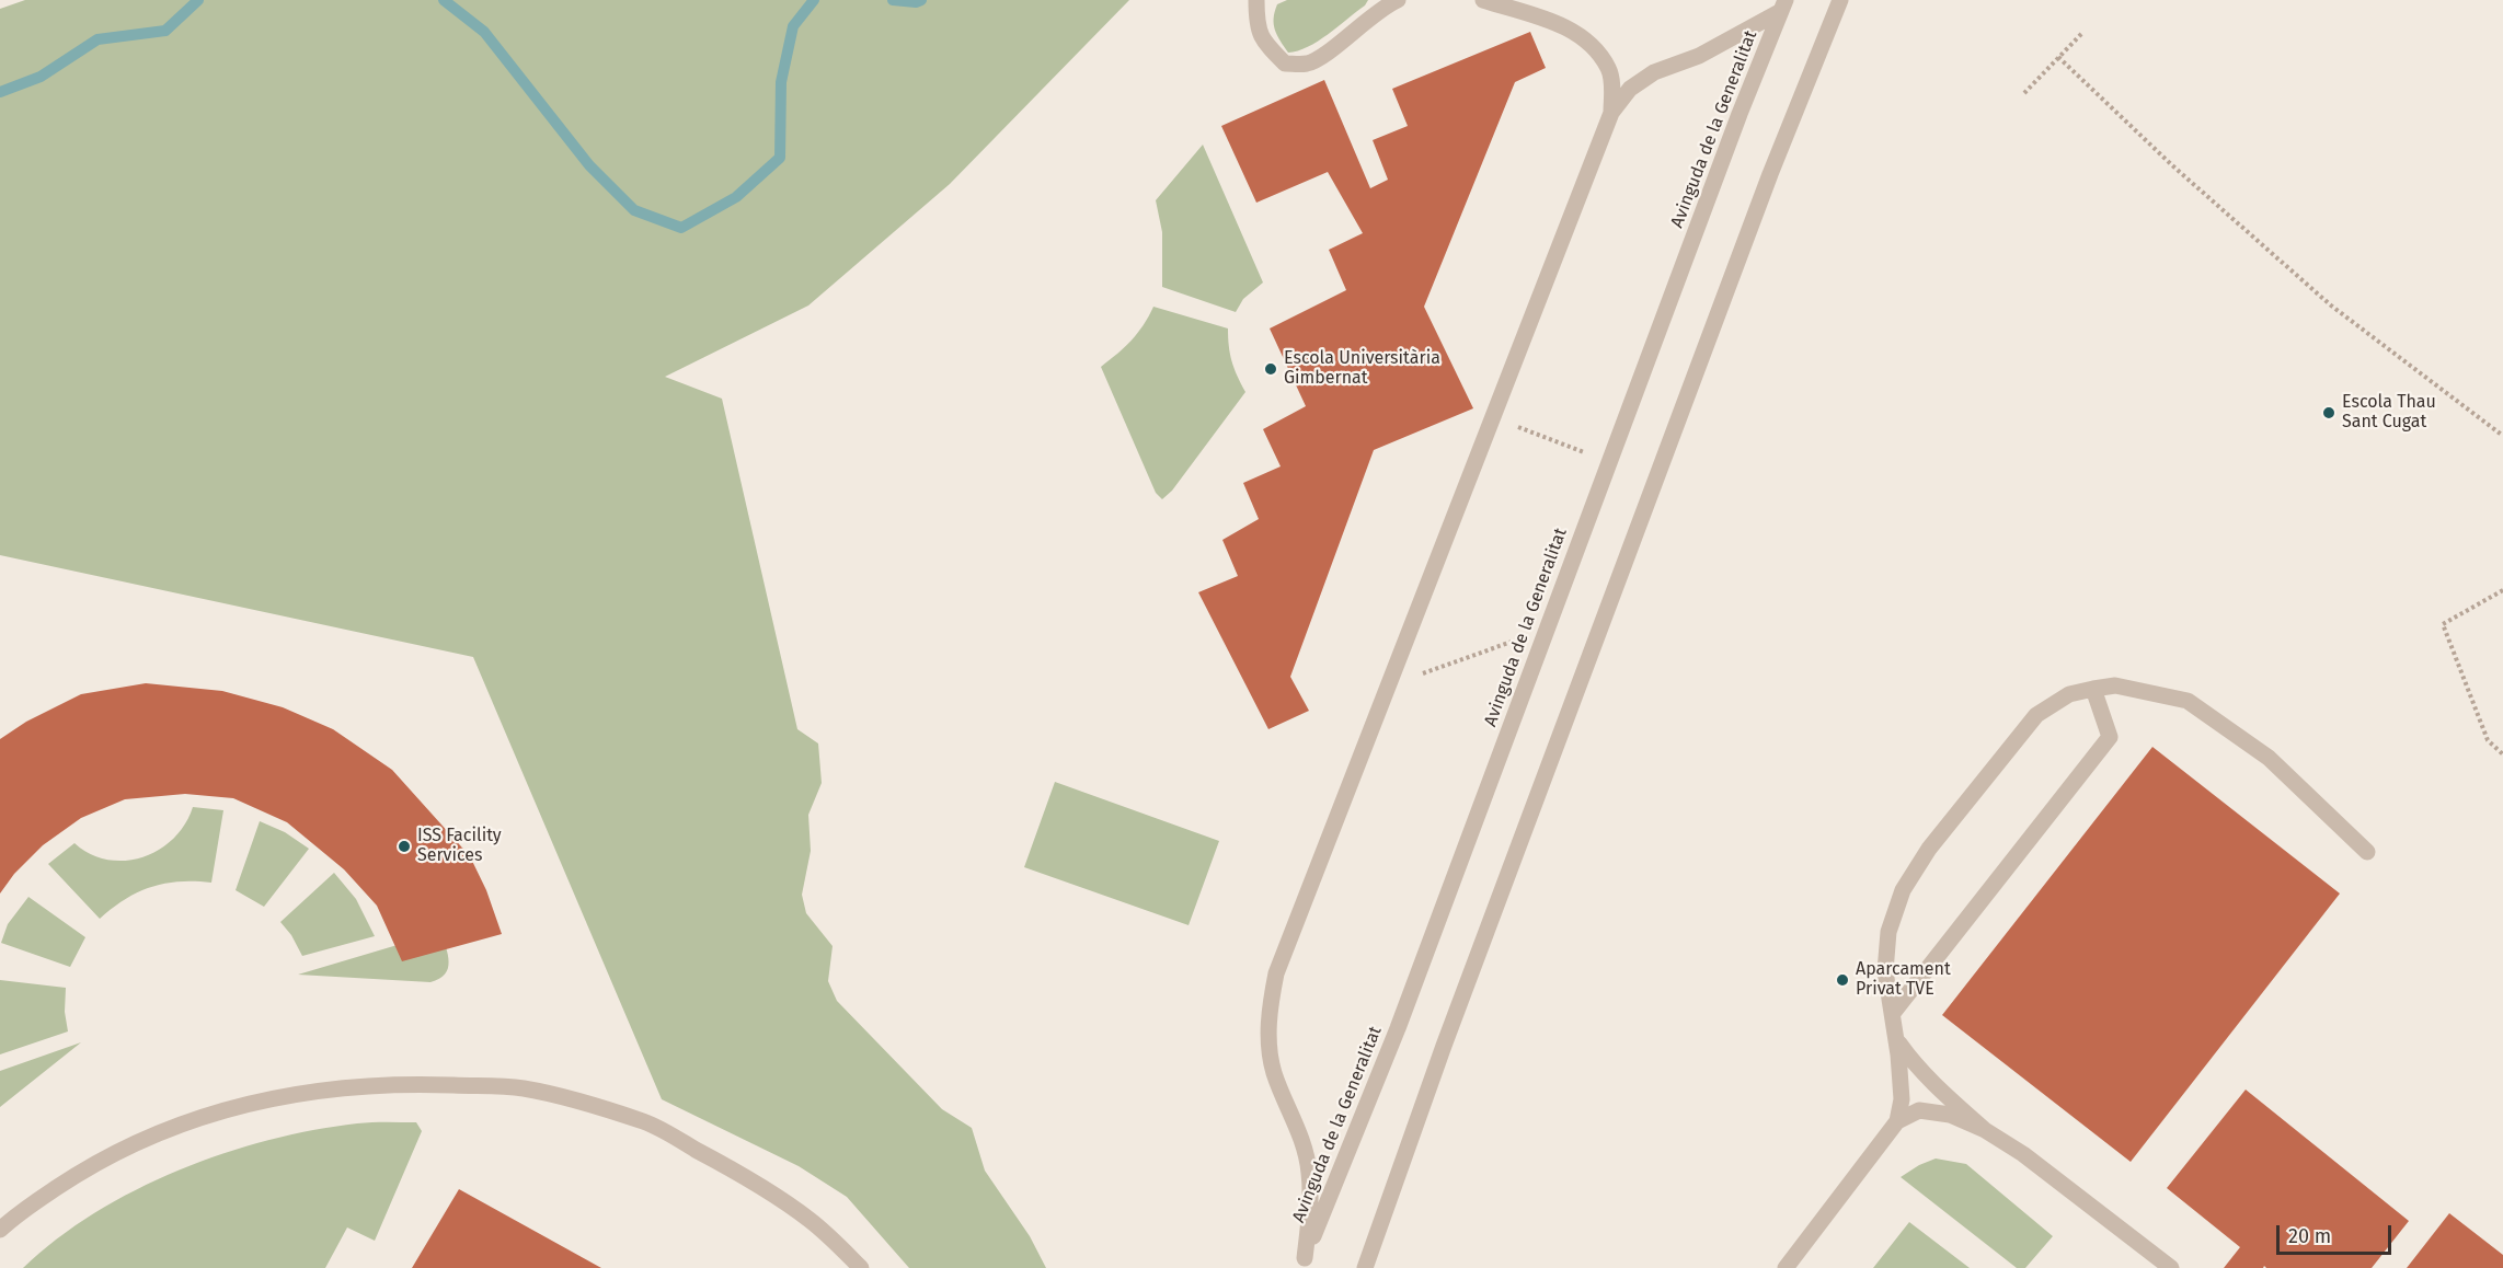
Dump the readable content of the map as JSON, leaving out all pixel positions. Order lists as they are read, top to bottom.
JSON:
{
  "streets": {
    "street": ["Avinguda de la Generalitat"]
  },
  "places": [
    "Escola Universitària Gimbernat",
    "Escola Thau Sant Cugat",
    "ISS Facility Services",
    "Aparcament Privat TVE"
  ],
  "scale_bar": "20 m"
}
